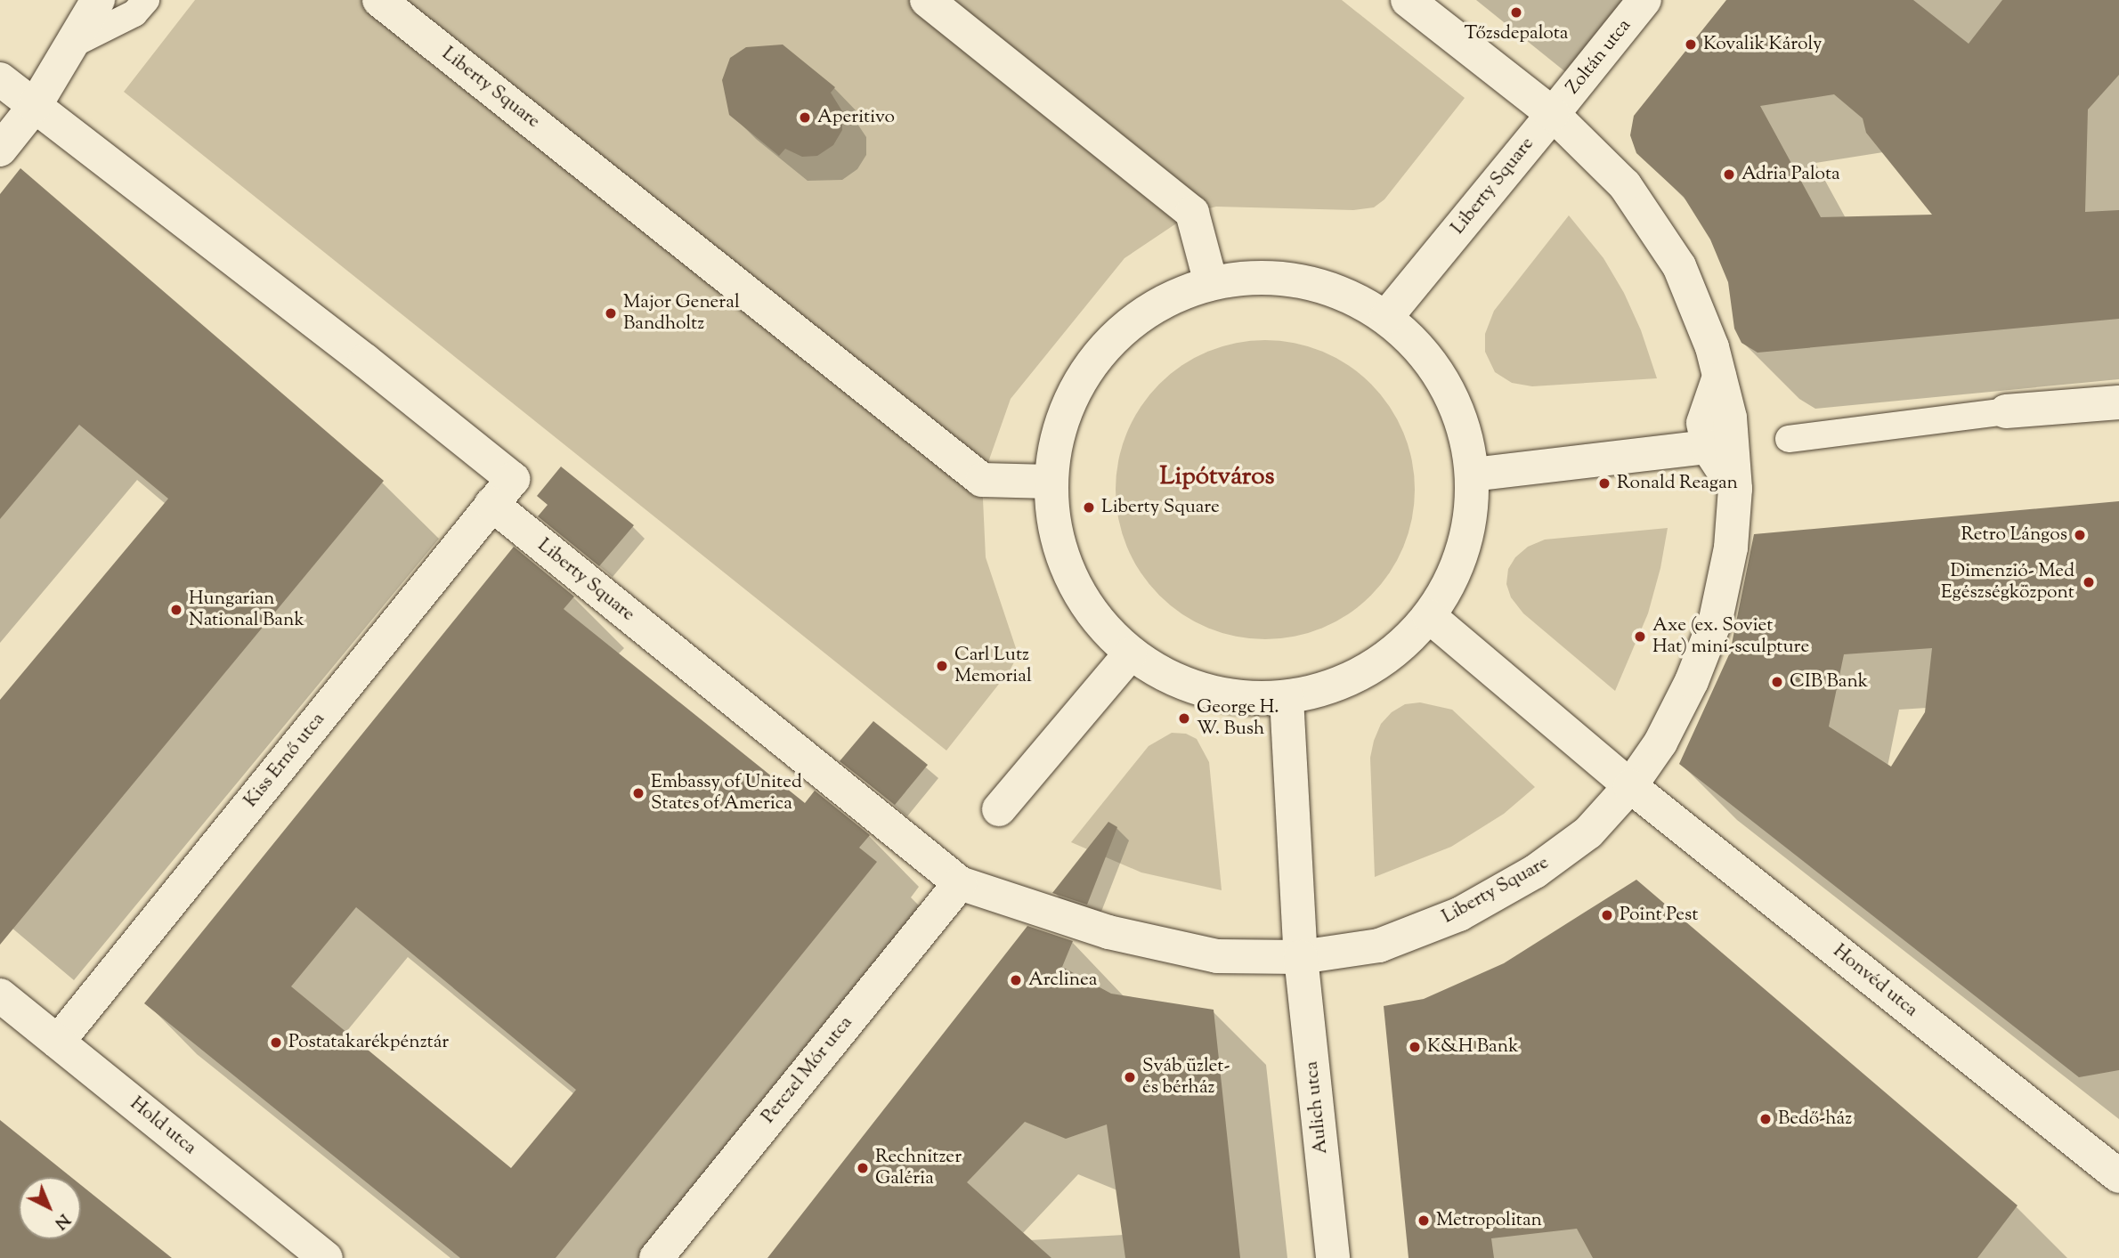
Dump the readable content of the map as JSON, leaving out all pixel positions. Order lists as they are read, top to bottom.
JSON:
{
  "streets": {
    "street": [
      "Zoltán utca",
      "Liberty Square",
      "Kiss Ernő utca",
      "Honvéd utca",
      "Perczel Mór utca",
      "Aulich utca",
      "Hold utca"
    ]
  },
  "crossings": [
    ["Zoltán utca", "Liberty Square"],
    ["Liberty Square", "Kiss Ernő utca"],
    ["Liberty Square", "Honvéd utca"],
    ["Liberty Square", "Perczel Mór utca"],
    ["Liberty Square", "Aulich utca"],
    ["Kiss Ernő utca", "Hold utca"]
  ],
  "districts": ["Lipótváros"],
  "places": [
    "Tőzsdepalota",
    "Kovalik Károly",
    "Aperitivo",
    "Adria Palota",
    "Major General Bandholtz",
    "Ronald Reagan",
    "Liberty Square",
    "Retro Lángos",
    "Dimenzió- Med Egészségközpont",
    "Hungarian National Bank",
    "Axe (ex. Soviet Hat) mini-sculpture",
    "Carl Lutz Memorial",
    "CIB Bank",
    "George H. W. Bush",
    "Embassy of United States of America",
    "Point Pest",
    "Arclinea",
    "Postatakarékpénztár",
    "K&H Bank",
    "Sváb üzlet- és bérház",
    "Bedő-ház",
    "Rechnitzer Galéria",
    "Metropolitan"
  ],
  "north": "bottom right"
}
